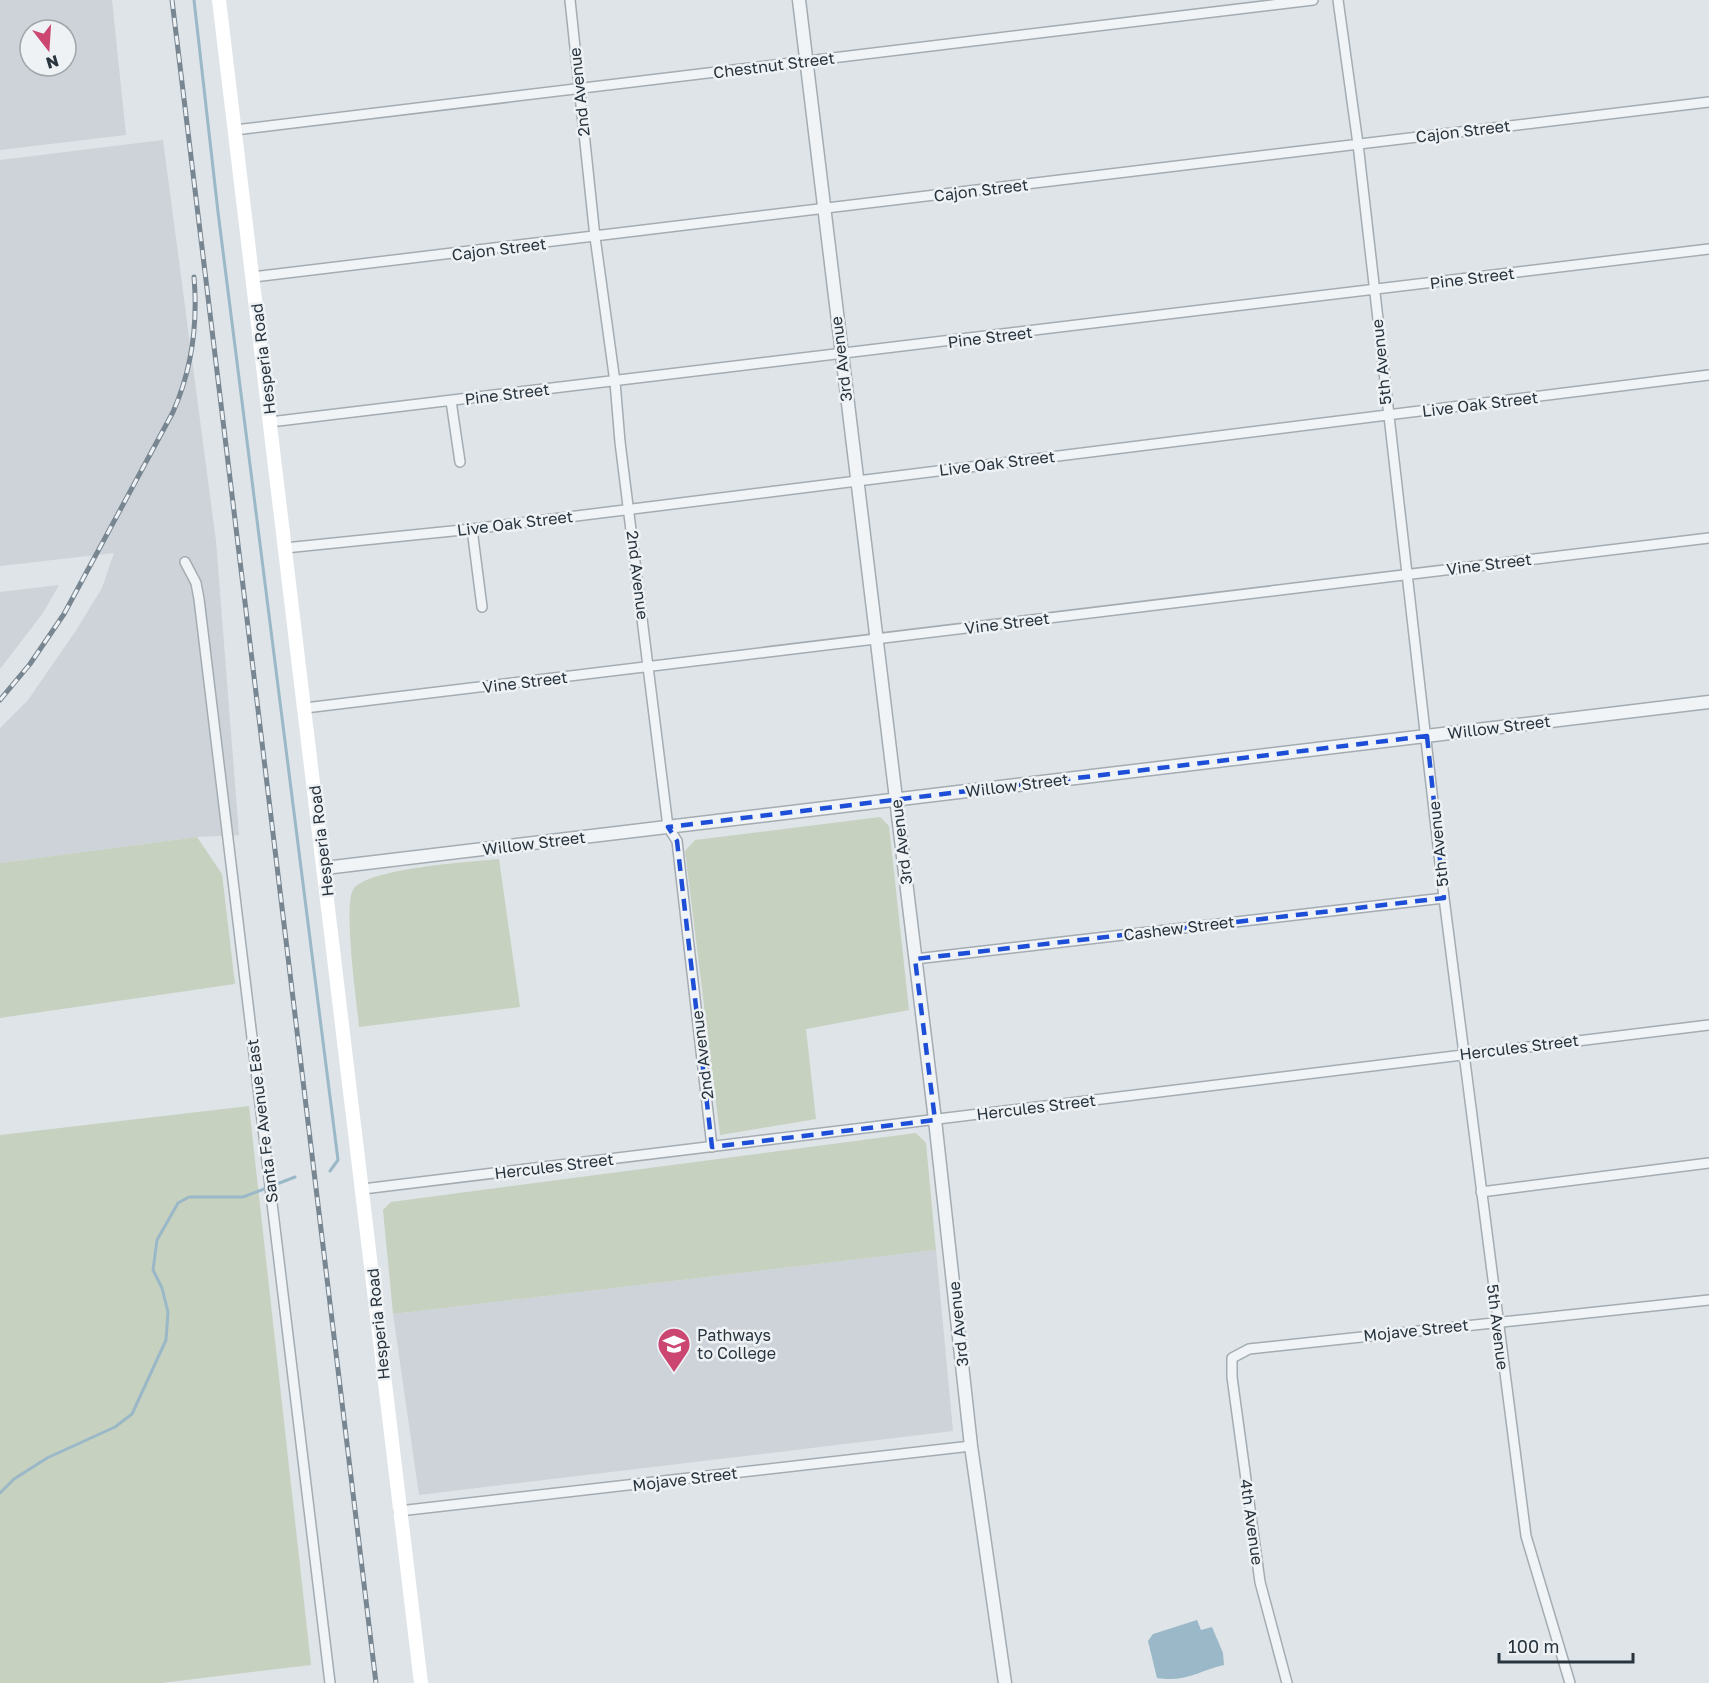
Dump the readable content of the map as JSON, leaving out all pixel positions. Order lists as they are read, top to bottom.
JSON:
{
  "streets": {
    "main road": ["Hesperia Road"],
    "street": [
      "Chestnut Street",
      "2nd Avenue",
      "Cajon Street",
      "Pine Street",
      "3rd Avenue",
      "5th Avenue",
      "Live Oak Street",
      "Vine Street",
      "Willow Street",
      "Cashew Street",
      "Hercules Street",
      "Santa Fe Avenue East",
      "Mojave Street",
      "4th Avenue"
    ]
  },
  "crossings": [
    ["Chestnut Street", "2nd Avenue"],
    ["Chestnut Street", "Hesperia Road"],
    ["Chestnut Street", "3rd Avenue"],
    ["2nd Avenue", "Cajon Street"],
    ["2nd Avenue", "Pine Street"],
    ["2nd Avenue", "Live Oak Street"],
    ["2nd Avenue", "Vine Street"],
    ["2nd Avenue", "Willow Street"],
    ["2nd Avenue", "Hercules Street"],
    ["Cajon Street", "Hesperia Road"],
    ["Cajon Street", "3rd Avenue"],
    ["Cajon Street", "5th Avenue"],
    ["Pine Street", "Hesperia Road"],
    ["Pine Street", "3rd Avenue"],
    ["Pine Street", "5th Avenue"],
    ["Hesperia Road", "Live Oak Street"],
    ["Hesperia Road", "Vine Street"],
    ["Hesperia Road", "Willow Street"],
    ["Hesperia Road", "Hercules Street"],
    ["Hesperia Road", "Mojave Street"],
    ["3rd Avenue", "Live Oak Street"],
    ["3rd Avenue", "Vine Street"],
    ["3rd Avenue", "Willow Street"],
    ["3rd Avenue", "Cashew Street"],
    ["3rd Avenue", "Hercules Street"],
    ["3rd Avenue", "Mojave Street"],
    ["5th Avenue", "Live Oak Street"],
    ["5th Avenue", "Vine Street"],
    ["5th Avenue", "Willow Street"],
    ["5th Avenue", "Cashew Street"],
    ["5th Avenue", "Hercules Street"],
    ["5th Avenue", "Mojave Street"],
    ["Mojave Street", "4th Avenue"]
  ],
  "places": {
    "school or university": ["Pathways to College"]
  },
  "scale_bar": "100 m",
  "north": "bottom"
}
